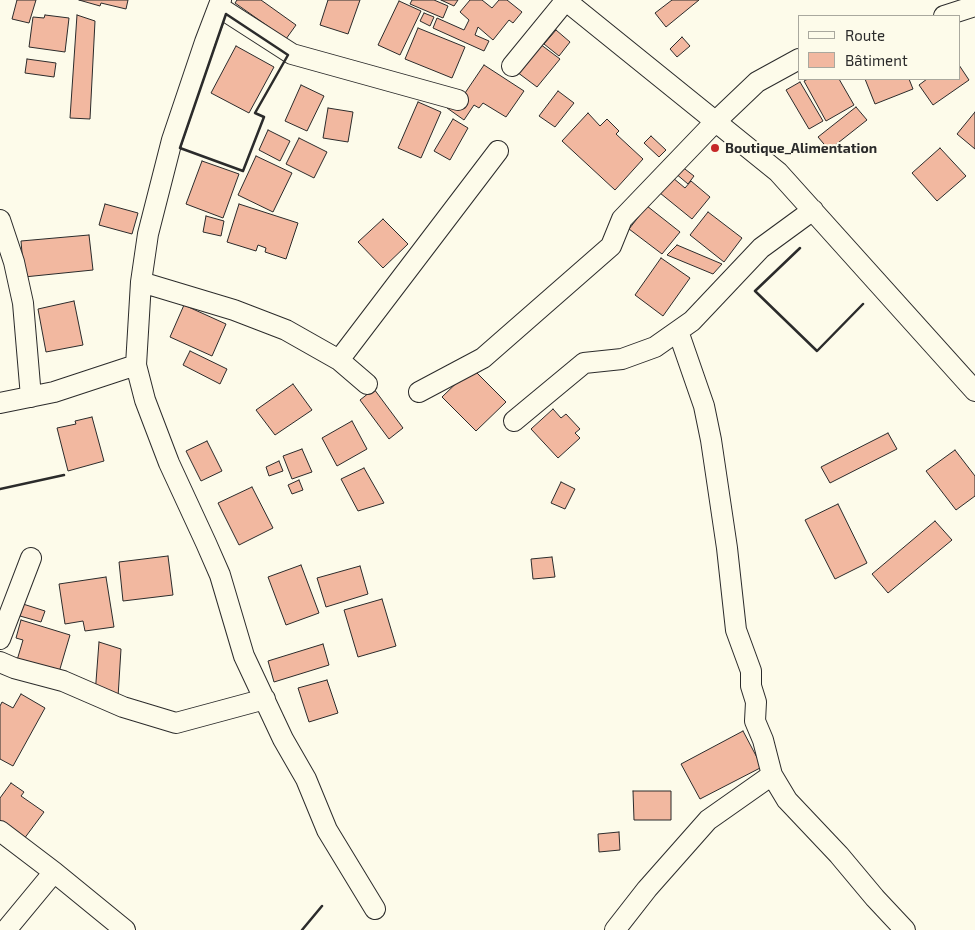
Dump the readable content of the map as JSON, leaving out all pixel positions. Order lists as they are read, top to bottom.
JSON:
{
  "places": ["Boutique_Alimentation"],
  "legend": ["Route", "Bâtiment"]
}
